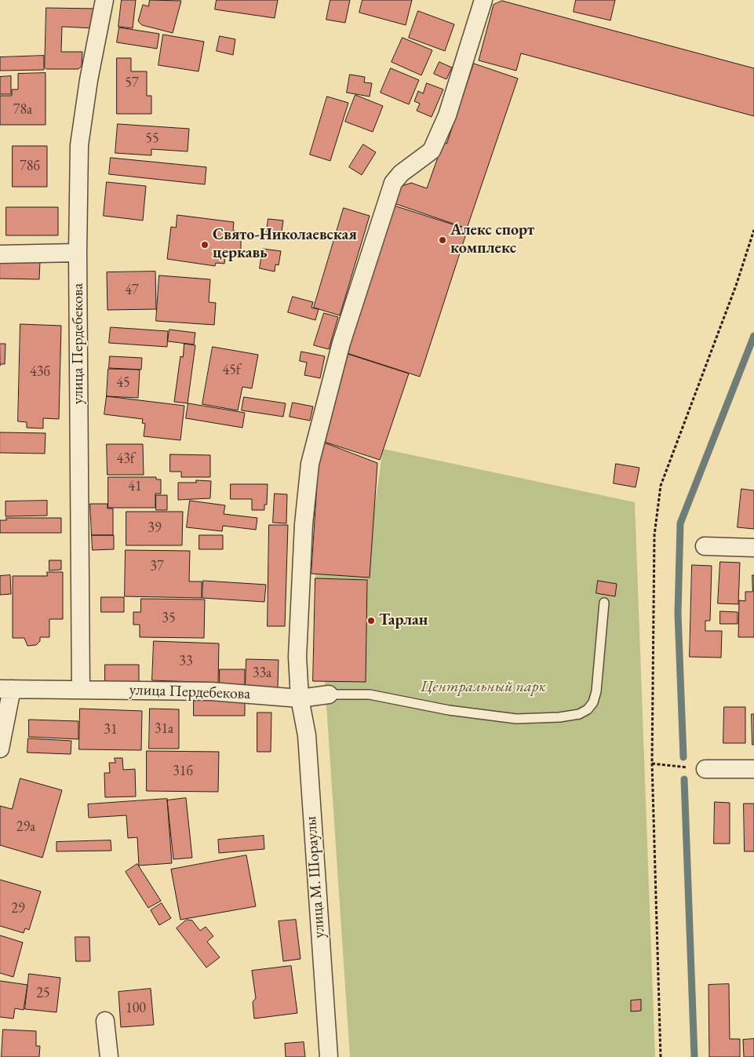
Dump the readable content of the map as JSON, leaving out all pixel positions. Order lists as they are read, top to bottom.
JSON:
{
  "streets": {
    "street": ["улица Пердебекова", "улица М. Шораулы"]
  },
  "crossings": [
    ["улица Пердебекова", "улица М. Шораулы"]
  ],
  "parks": ["Центральный парк"],
  "places": ["Алекс спорт комплекс", "Свято-Николаевская церкавь", "Тарлан"],
  "house_numbers": [
    "57",
    "78а",
    "55",
    "78б",
    "47",
    "45f",
    "43б",
    "45",
    "43f",
    "41",
    "39",
    "37",
    "35",
    "33",
    "33а",
    "31а",
    "31",
    "31б",
    "29а",
    "29",
    "25",
    "100"
  ]
}
